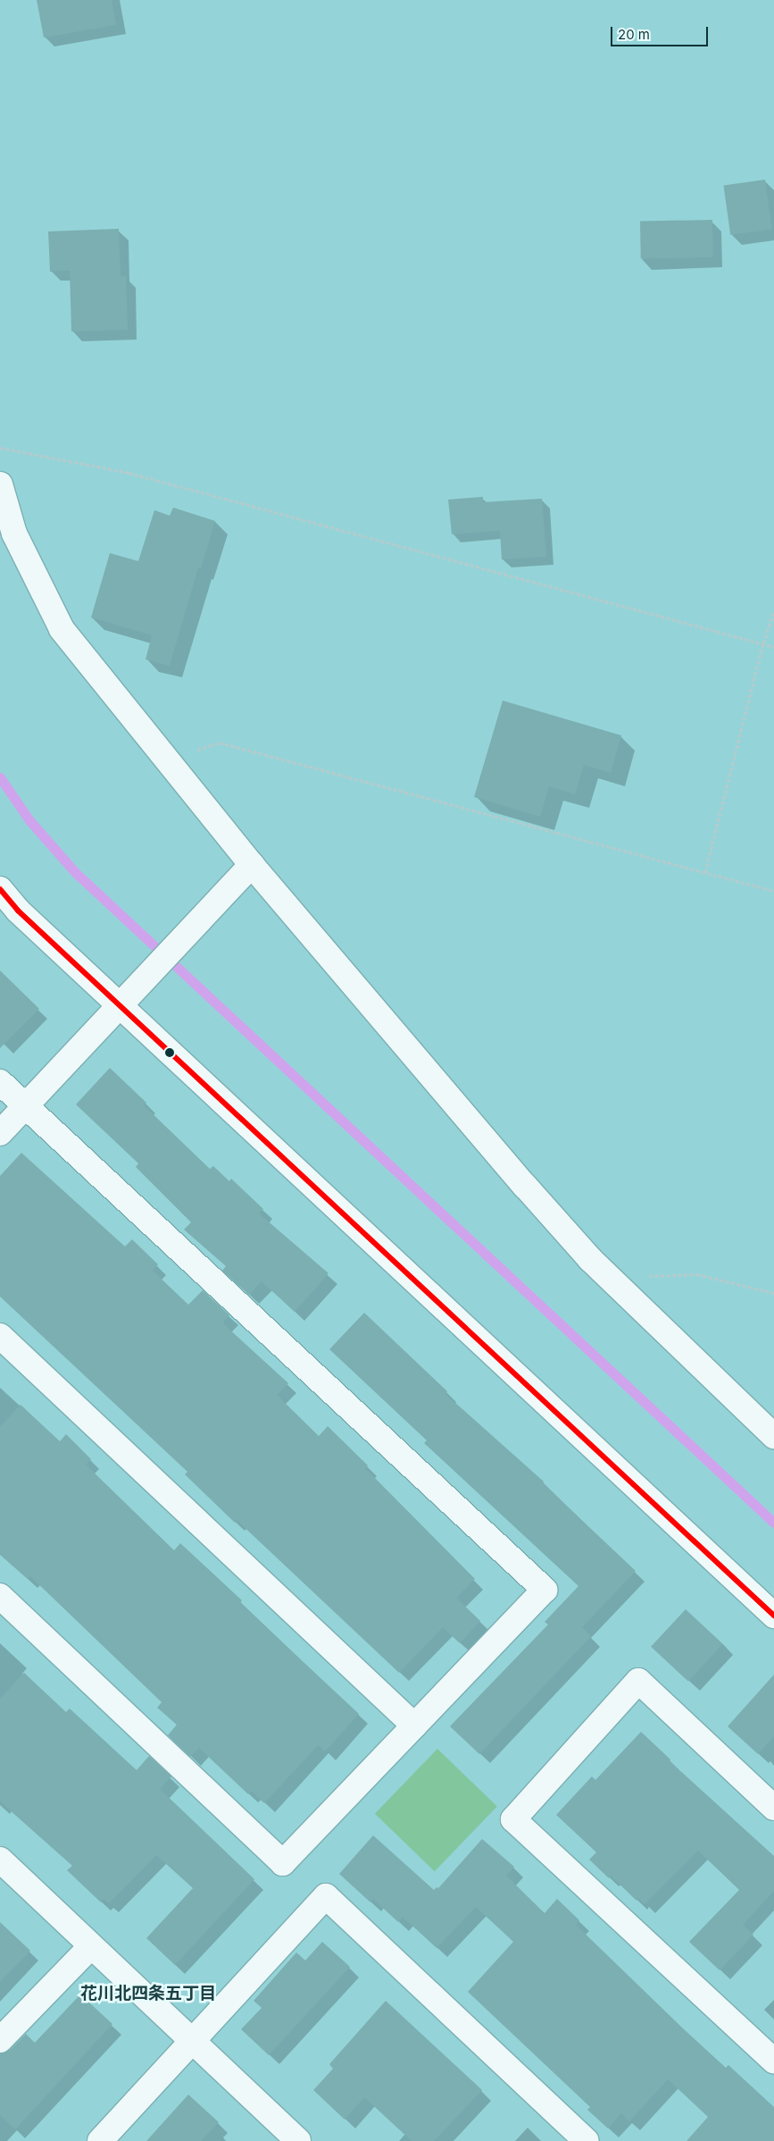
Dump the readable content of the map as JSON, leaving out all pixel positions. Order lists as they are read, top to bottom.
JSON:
{
  "districts": ["花川北四条五丁目"],
  "scale_bar": "20 m"
}
